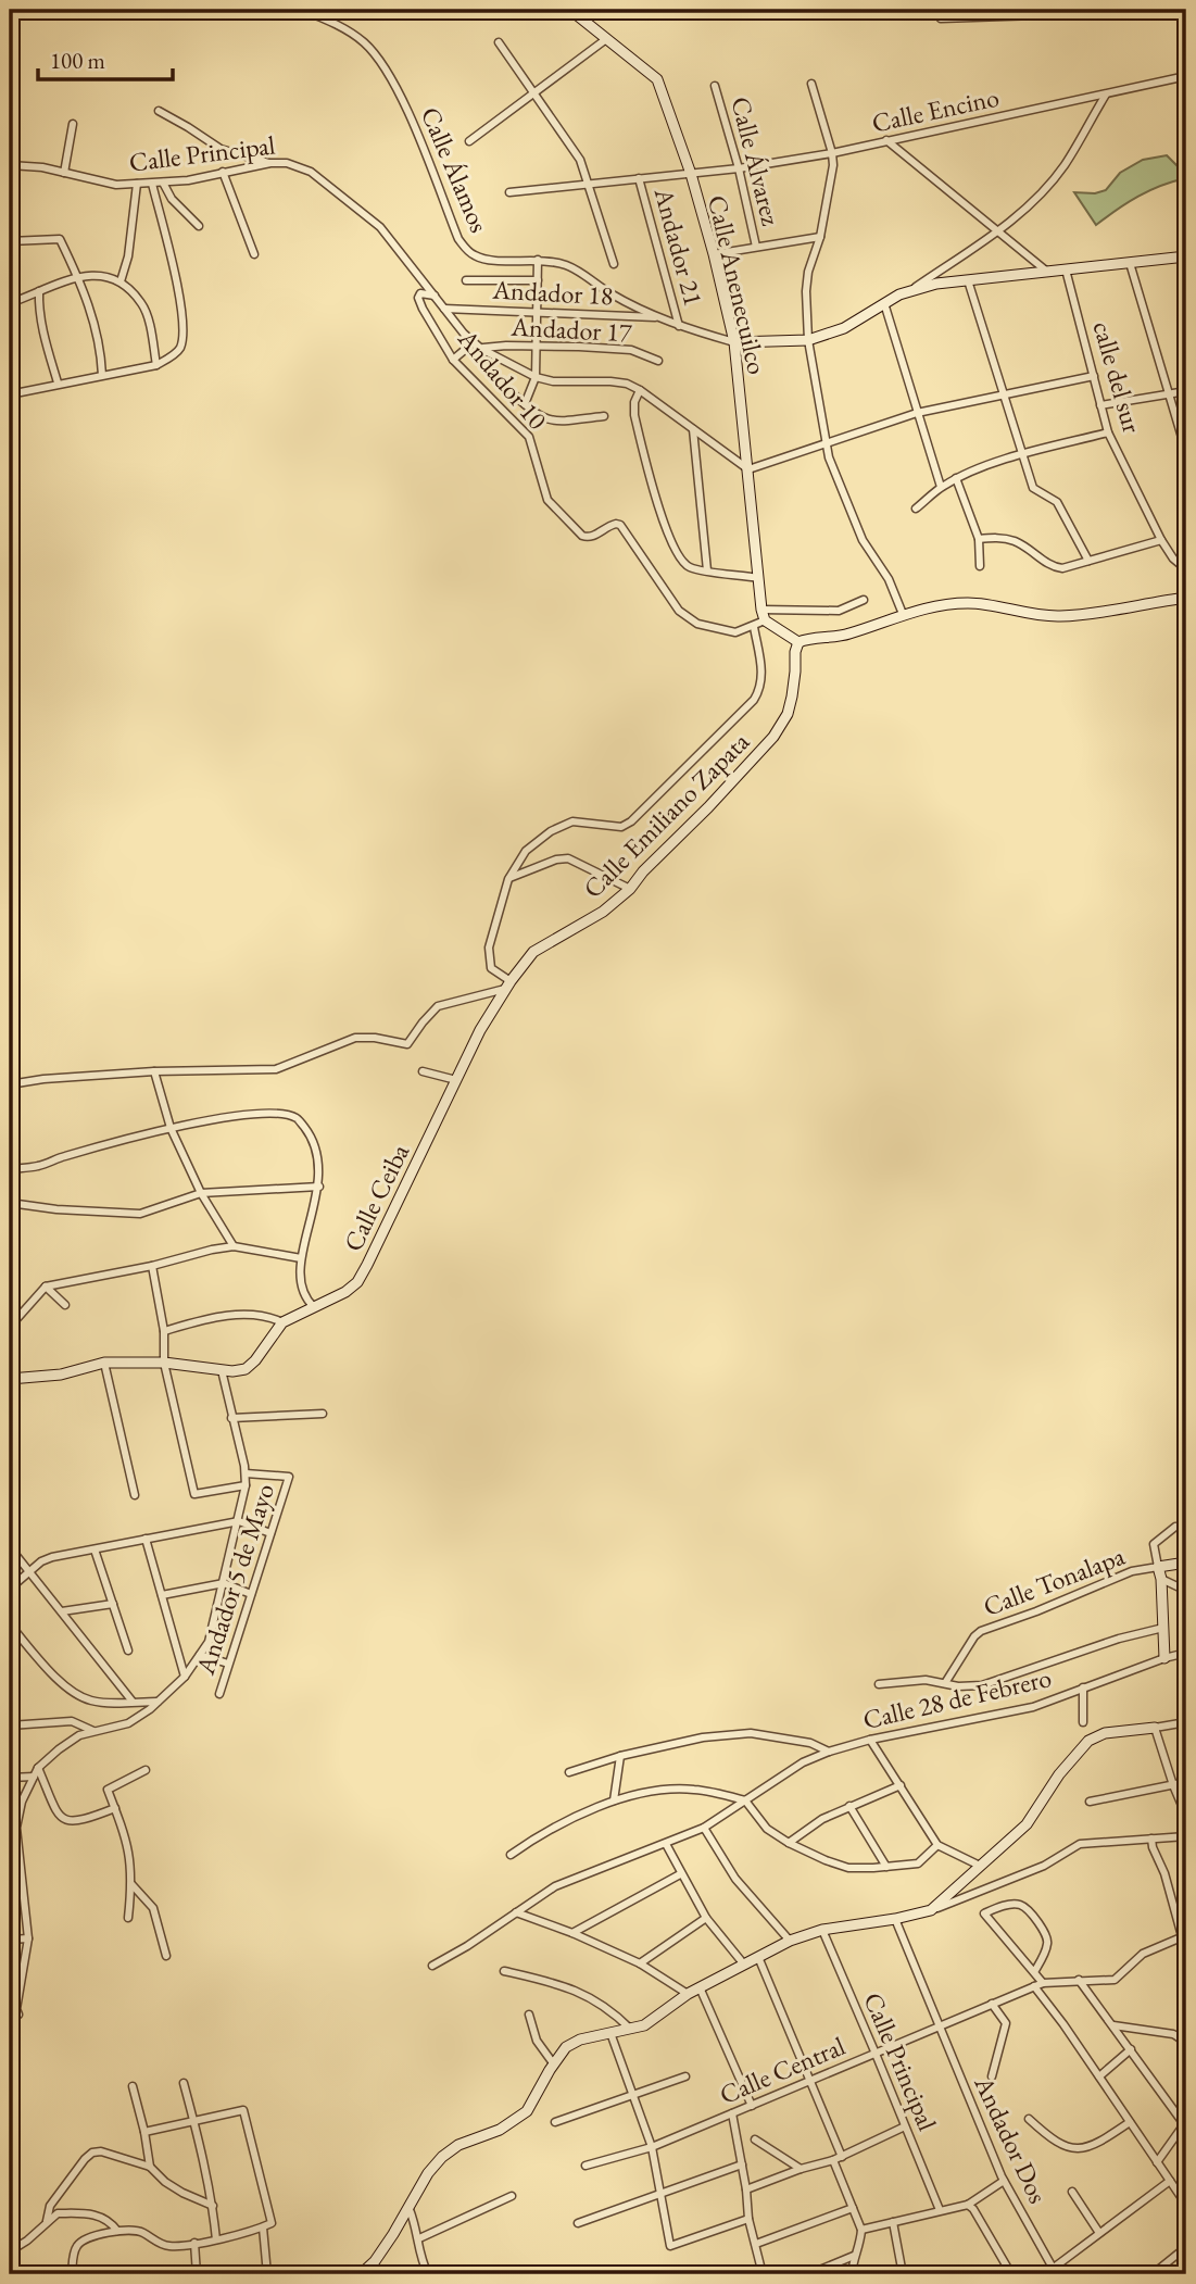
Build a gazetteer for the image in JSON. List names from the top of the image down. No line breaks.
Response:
{"streets":{"street":["Calle Encino","Calle Principal","Calle Álvarez","Calle Álamos","Andador 21","Calle Anenecuilco","Andador 18","Andador 17","calle del sur","Andador 10","Calle Emiliano Zapata","Calle Ceiba","Andador 5 de Mayo","Calle Tonalapa","Calle 28 de Febrero","Calle Central","Andador Dos"]},"crossings":[["Calle Encino","Calle Álvarez"],["Calle Encino","Andador 21"],["Calle Encino","Calle Anenecuilco"],["Calle Principal","Andador 18"],["Calle Principal","Andador 17"],["Calle Principal","Andador 10"],["Calle Principal","Calle Central"],["Calle Álamos","Andador 21"],["Calle Álamos","Calle Anenecuilco"],["Calle Álamos","Andador 18"],["Calle Emiliano Zapata","Calle Ceiba"],["Calle Central","Andador Dos"]],"scale_bar":"100 m"}
